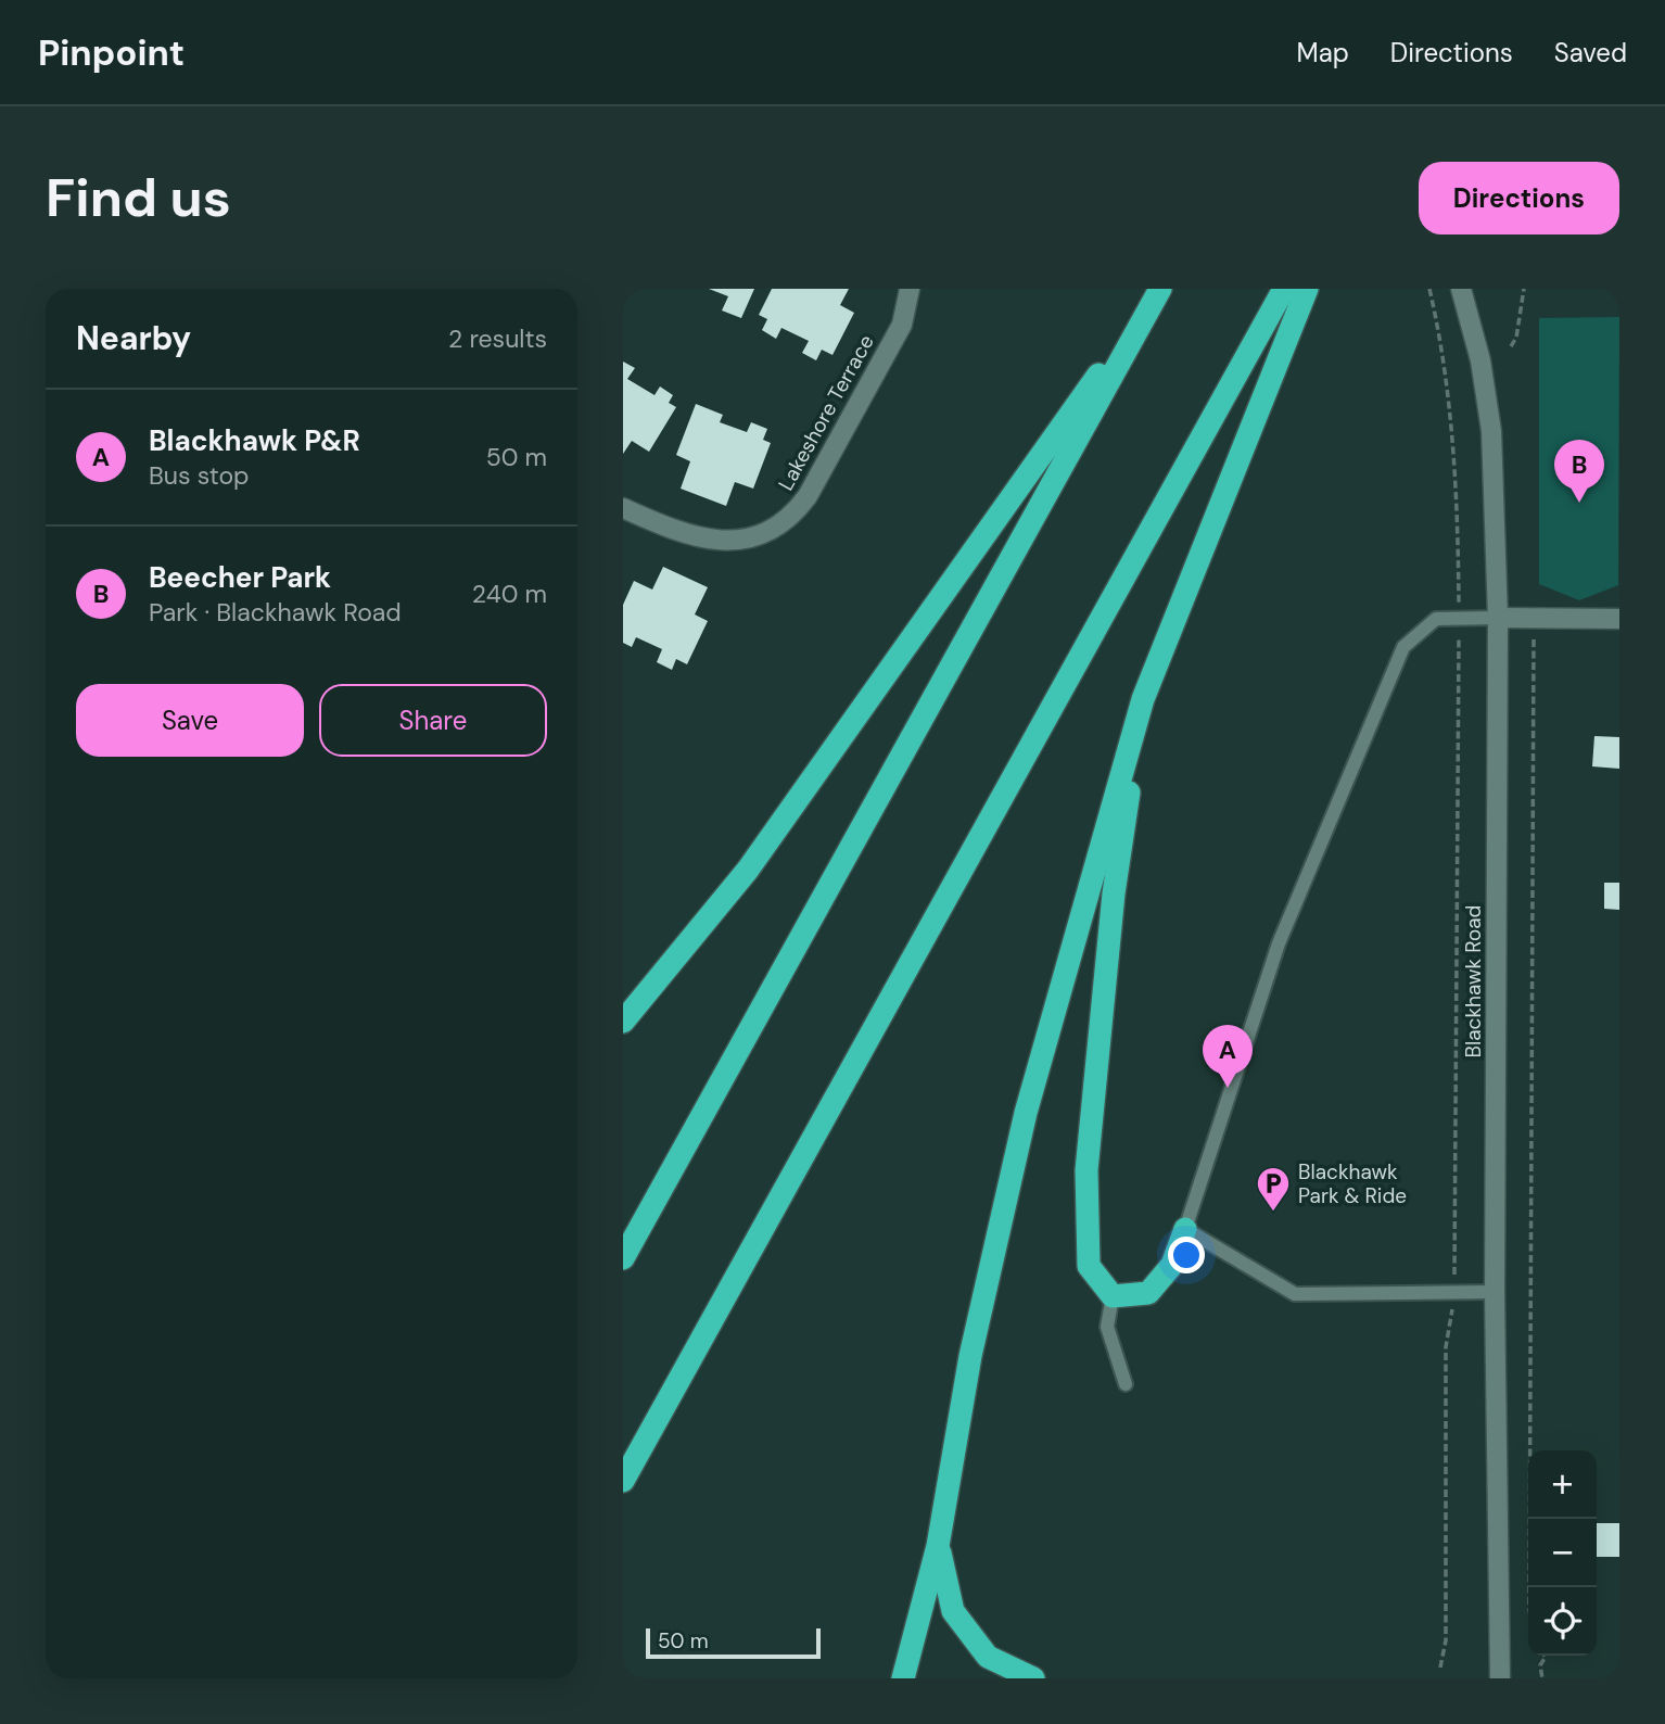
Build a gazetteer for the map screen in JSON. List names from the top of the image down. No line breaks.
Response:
{"streets":{"street":["Lakeshore Terrace","Blackhawk Road"]},"places":{"parking":["Blackhawk Park & Ride"]},"scale_bar":"50 m","page":{"header":"Pinpoint","nav":["Map","Directions","Saved"],"buttons":["Directions",["Save","Share"]],"title":"Find us","heading":["Nearby","2 results"],"list":[{"mark":"A","name":"Blackhawk P&R","note":"Bus stop","value":"50 m"},{"mark":"B","name":"Beecher Park","note":"Park · Blackhawk Road","value":"240 m"}],"pins":["B","A"],"map_buttons":["+","−"],"scale":"50 m"}}
